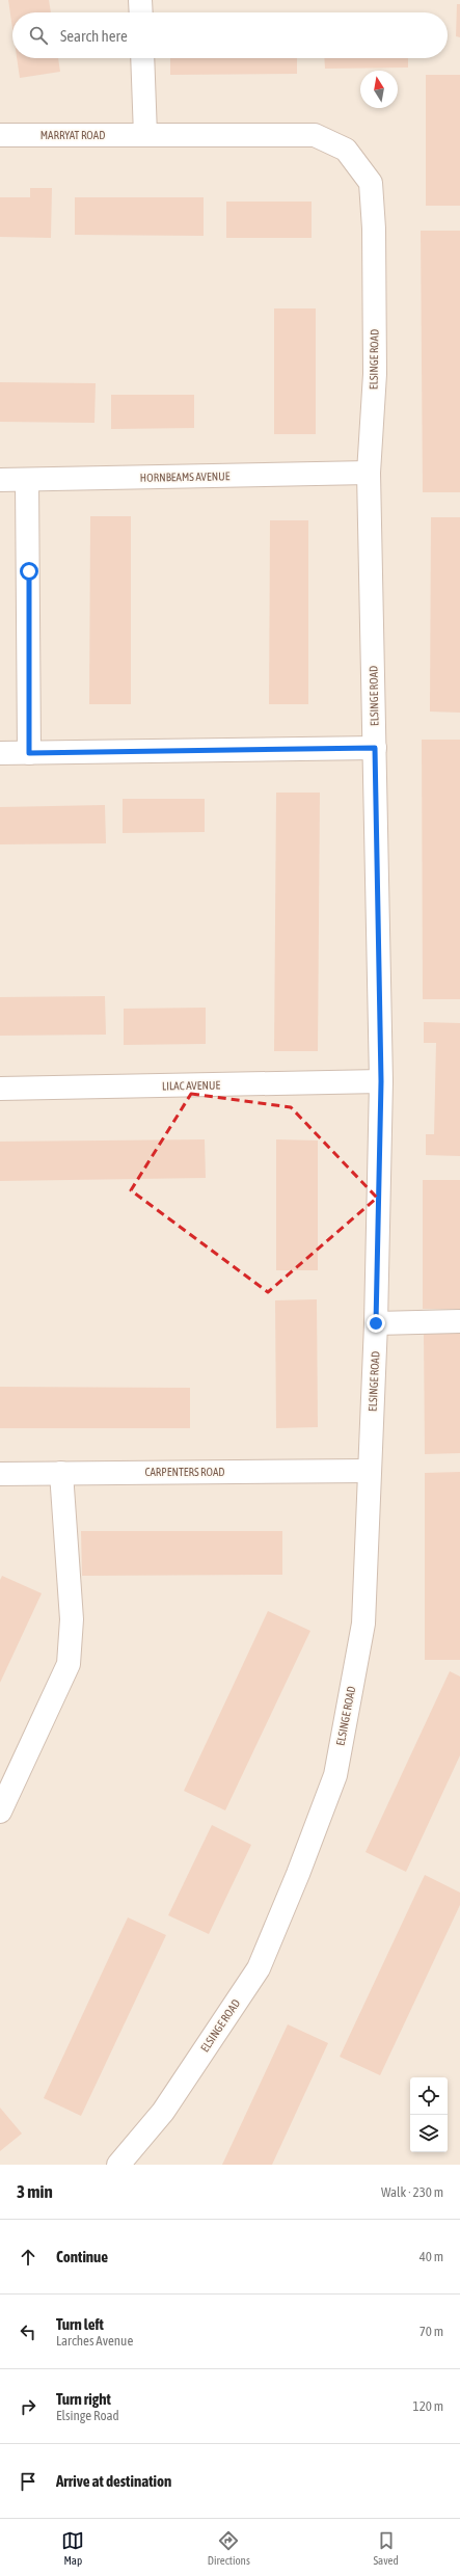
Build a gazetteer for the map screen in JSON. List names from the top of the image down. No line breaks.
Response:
{"streets":{"street":["MARRYAT ROAD","ELSINGE ROAD","HORNBEAMS AVENUE","LILAC AVENUE","CARPENTERS ROAD"]},"crossings":[["MARRYAT ROAD","ELSINGE ROAD"],["ELSINGE ROAD","HORNBEAMS AVENUE"],["ELSINGE ROAD","LILAC AVENUE"],["ELSINGE ROAD","CARPENTERS ROAD"]],"north":"top","page":{"search":"Search here","heading":["3 min","Walk · 230 m"],"list":[["Continue","40 m"],["Turn left","Larches Avenue","70 m"],["Turn right","Elsinge Road","120 m"],"Arrive at destination"],"nav":["Map","Directions","Saved"]}}
